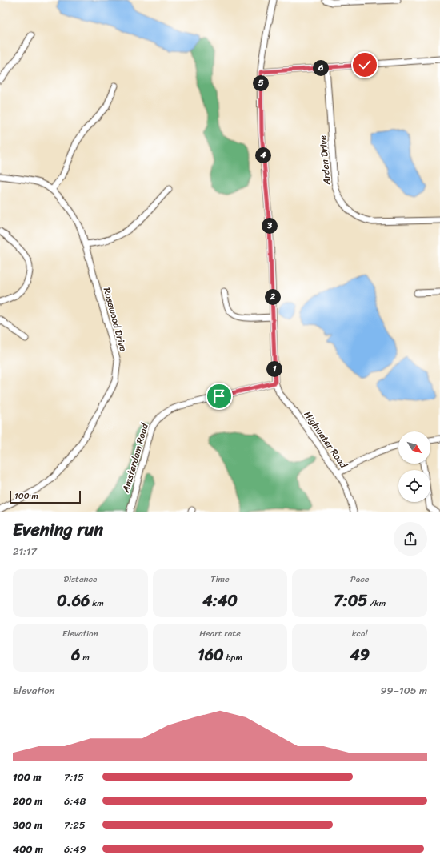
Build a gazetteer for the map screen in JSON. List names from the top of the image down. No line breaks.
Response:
{"streets":{"street":["Arden Drive","Rosewood Drive","Highwater Road","Amsterdam Road"]},"crossings":[["Highwater Road","Amsterdam Road"]],"scale_bar":"100 m","north":"bottom right","page":{"pins":["6","5","4","3","2","1"],"scale":"100 m","heading":["Evening run","21:17"],"stats":[["Distance","0.66 km"],["Time","4:40"],["Pace","7:05 /km"],["Elevation","6 m"],["Heart rate","160 bpm"],["kcal","49"]],"chart":["Elevation","99–105 m"],"list":[{"name":"100 m","note":"7:15"},{"name":"200 m","note":"6:48"},{"name":"300 m","note":"7:25"},{"name":"400 m","note":"6:49"}]}}
